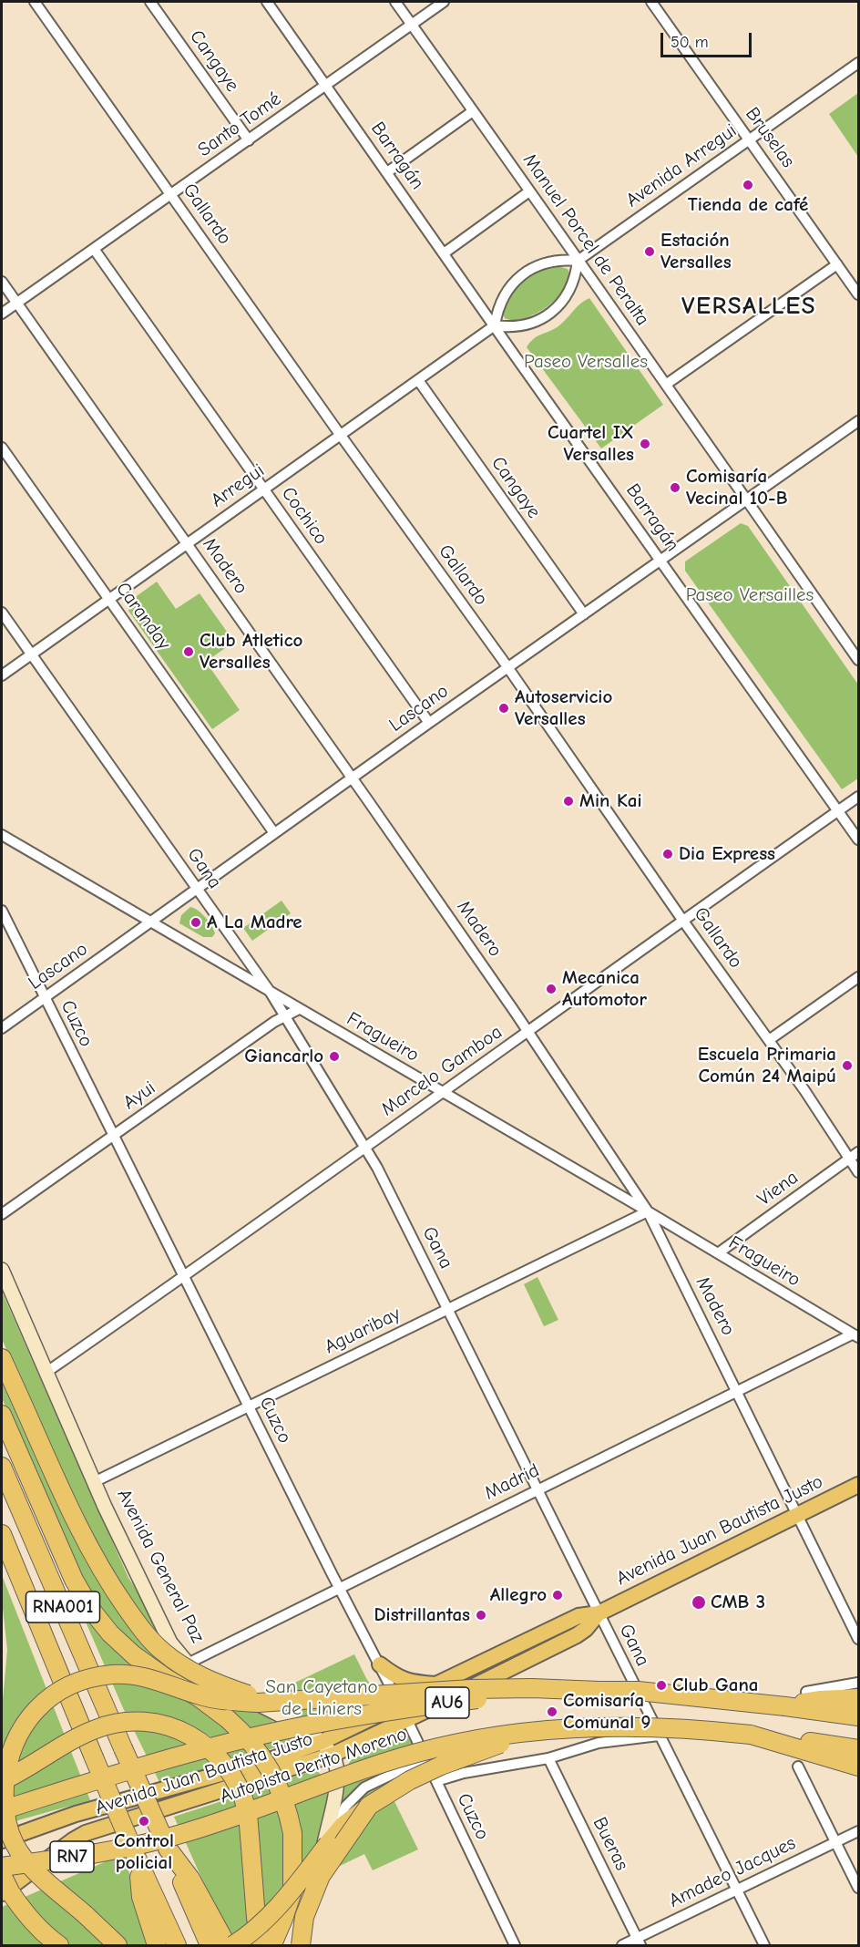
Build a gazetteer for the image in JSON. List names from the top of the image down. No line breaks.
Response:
{"streets":{"highway":["RNA001","AU6","Autopista Perito Moreno","RN7"],"main road":["Avenida Juan Bautista Justo"],"street":["Cangaye","Santo Tomé","Bruselas","Barragán","Avenida Arregui","Gallardo","Manuel Porcel de Peralta","Arregui","Cochico","Madero","Caranday","Lascano","Gana","Cuzco","Fragueiro","Marcelo Gamboa","Ayui","Viena","Aguaribay","Madrid","Avenida General Paz","Bueras","Amadeo Jacques"]},"crossings":[["Cangaye","Santo Tomé"],["Cangaye","Arregui"],["Cangaye","Lascano"],["Santo Tomé","Barragán"],["Santo Tomé","Gallardo"],["Santo Tomé","Manuel Porcel de Peralta"],["Santo Tomé","Cochico"],["Santo Tomé","Madero"],["Bruselas","Avenida Arregui"],["Barragán","Arregui"],["Barragán","Lascano"],["Barragán","Marcelo Gamboa"],["Avenida Arregui","Manuel Porcel de Peralta"],["Gallardo","Arregui"],["Gallardo","Lascano"],["Gallardo","Marcelo Gamboa"],["Gallardo","Viena"],["Manuel Porcel de Peralta","Lascano"],["Arregui","Cochico"],["Arregui","Madero"],["Arregui","Caranday"],["Arregui","Gana"],["Cochico","Lascano"],["Madero","Lascano"],["Madero","Fragueiro"],["Madero","Marcelo Gamboa"],["Madero","Aguaribay"],["Madero","Madrid"],["Madero","Avenida Juan Bautista Justo"],["Caranday","Lascano"],["Lascano","Gana"],["Lascano","Cuzco"],["Lascano","Fragueiro"],["Gana","Fragueiro"],["Gana","Marcelo Gamboa"],["Gana","Ayui"],["Gana","Aguaribay"],["Gana","Madrid"],["Gana","Avenida Juan Bautista Justo"],["Gana","Amadeo Jacques"],["Cuzco","Marcelo Gamboa"],["Cuzco","Ayui"],["Cuzco","Aguaribay"],["Cuzco","Madrid"],["Cuzco","Avenida Juan Bautista Justo"],["Fragueiro","Marcelo Gamboa"],["Fragueiro","Ayui"],["Fragueiro","Viena"],["Fragueiro","Aguaribay"],["Fragueiro","Madrid"],["Marcelo Gamboa","Avenida General Paz"],["Aguaribay","Avenida General Paz"],["Madrid","Avenida General Paz"],["Avenida Juan Bautista Justo","Avenida General Paz"],["RNA001","Autopista Perito Moreno"],["RNA001","RN7"],["Autopista Perito Moreno","RN7"],["Bueras","Amadeo Jacques"]],"districts":["VERSALLES"],"parks":["Paseo Versalles","Paseo Versailles","San Cayetano de Liniers"],"places":["Tienda de café","Estación Versalles","Cuartel IX Versalles","Comisaría Vecinal 10-B","Club Atletico Versalles","Autoservicio Versalles","Min Kai","Dia Express","A La Madre","Mecanica Automotor","Giancarlo","Escuela Primaria Común 24 Maipú","Allegro","CMB 3","Distrillantas","Club Gana","Comisaría Comunal 9","Control policial"],"scale_bar":"50 m"}
